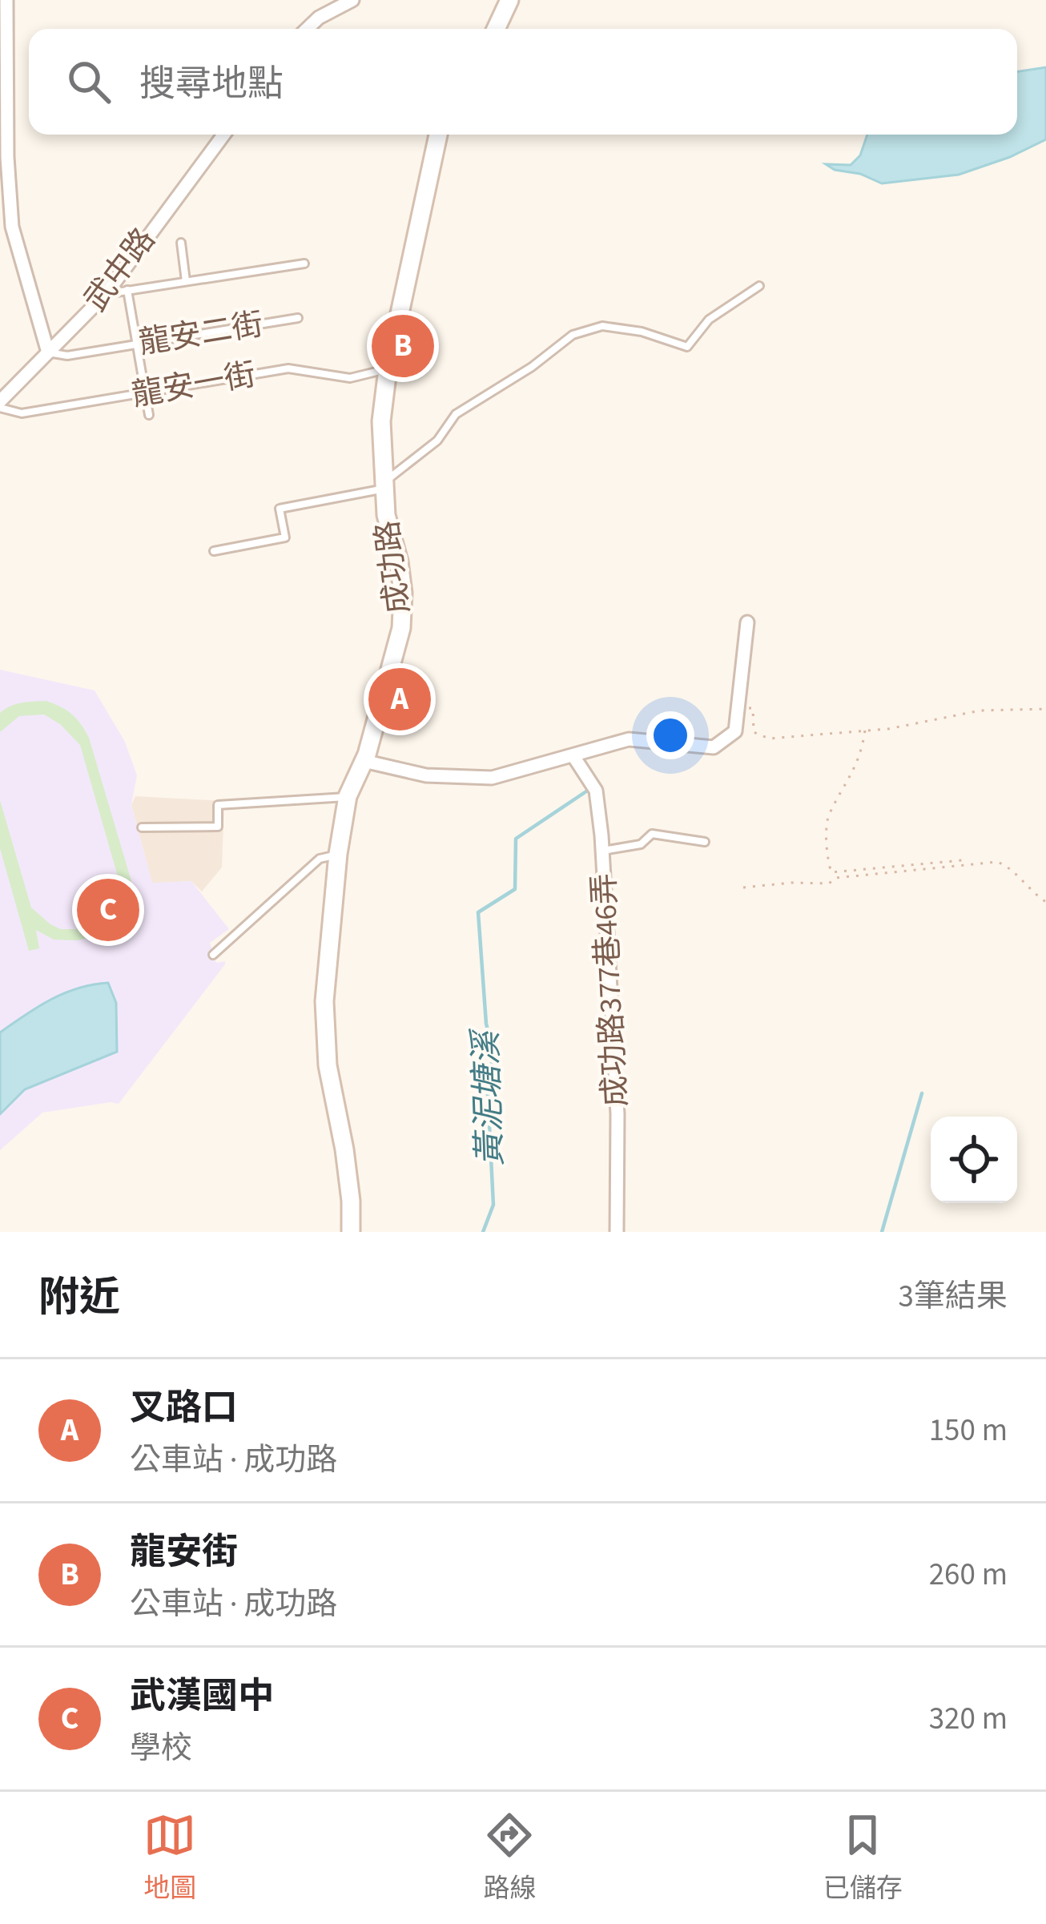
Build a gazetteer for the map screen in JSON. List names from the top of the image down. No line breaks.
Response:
{"streets":{"street":["武中路","成功路","成功路377巷46弄"],"lane":["龍安二街","龍安一街"]},"crossings":[["武中路","龍安二街"],["武中路","龍安一街"],["龍安一街","成功路"]],"water":["黃泥塘溪"],"page":{"search":"搜尋地點","pins":["B","A","C"],"heading":["附近","3筆結果"],"list":[{"mark":"A","name":"叉路口","note":"公車站 · 成功路","value":"150 m"},{"mark":"B","name":"龍安街","note":"公車站 · 成功路","value":"260 m"},{"mark":"C","name":"武漢國中","note":"學校","value":"320 m"}],"nav":["地圖","路線","已儲存"]}}
